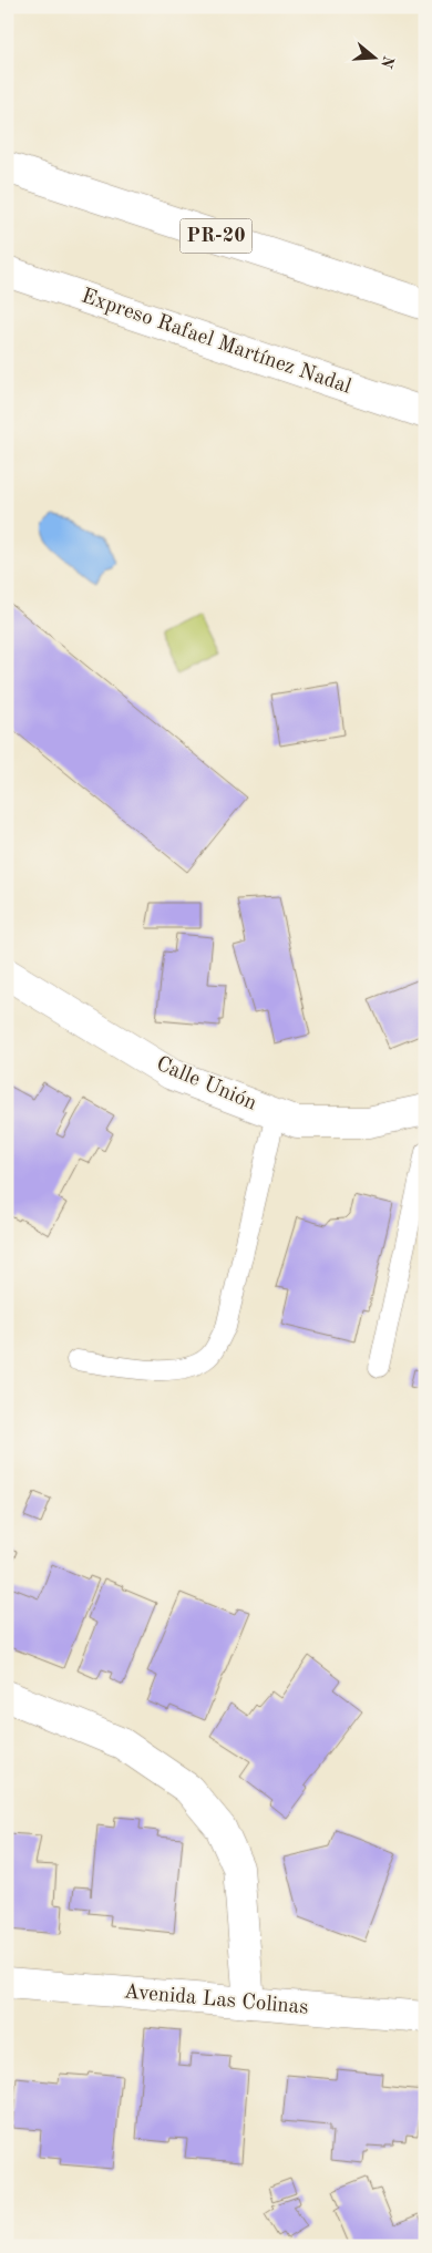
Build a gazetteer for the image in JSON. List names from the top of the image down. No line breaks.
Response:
{"streets":{"main road":["PR-20","Expreso Rafael Martínez Nadal","Calle Unión","Avenida Las Colinas"]},"north":"right"}
